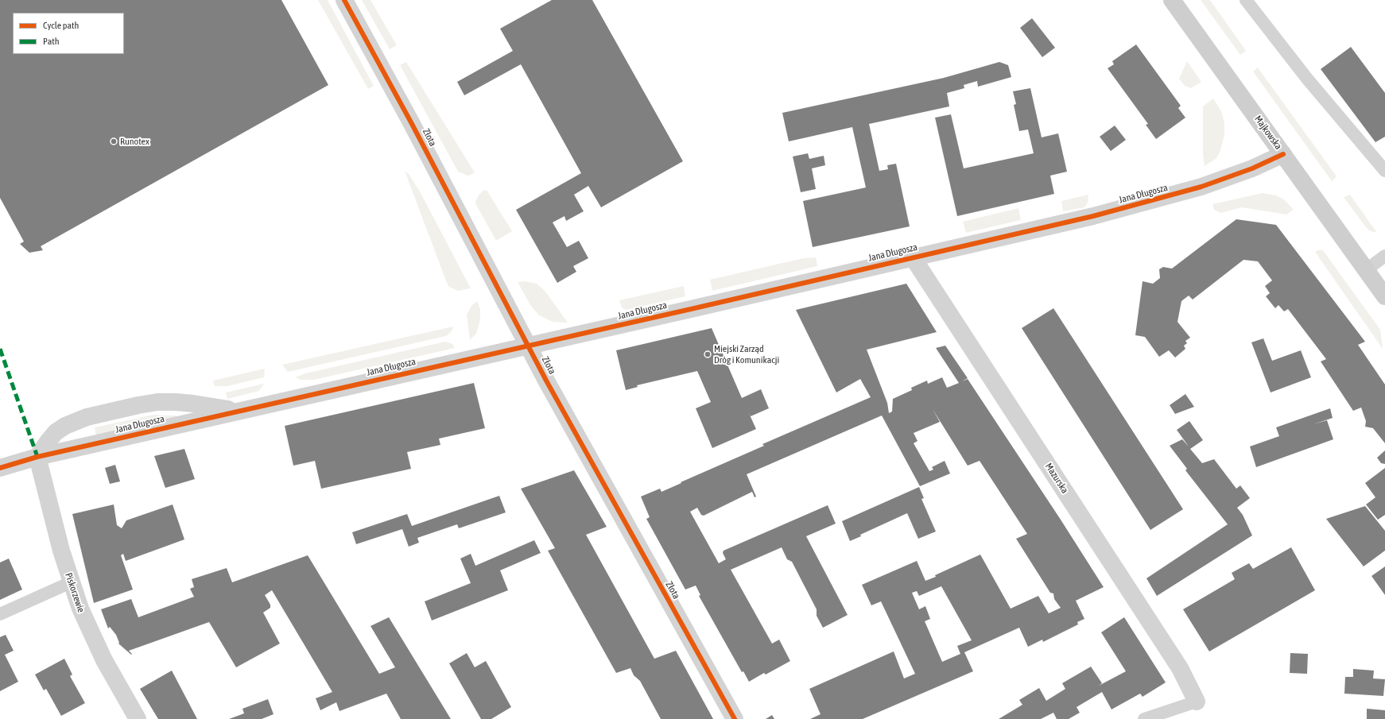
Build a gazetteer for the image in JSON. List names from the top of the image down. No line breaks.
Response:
{"streets":{"main road":["Majkowska"],"street":["Złota","Jana Długosza","Mazurska","Piskorzewie"]},"crossings":[["Majkowska","Jana Długosza"],["Złota","Jana Długosza"],["Jana Długosza","Mazurska"],["Jana Długosza","Piskorzewie"]],"places":["Runotex","Miejski Zarząd Dróg i Komunikacji"],"legend":["Cycle path","Path"]}
